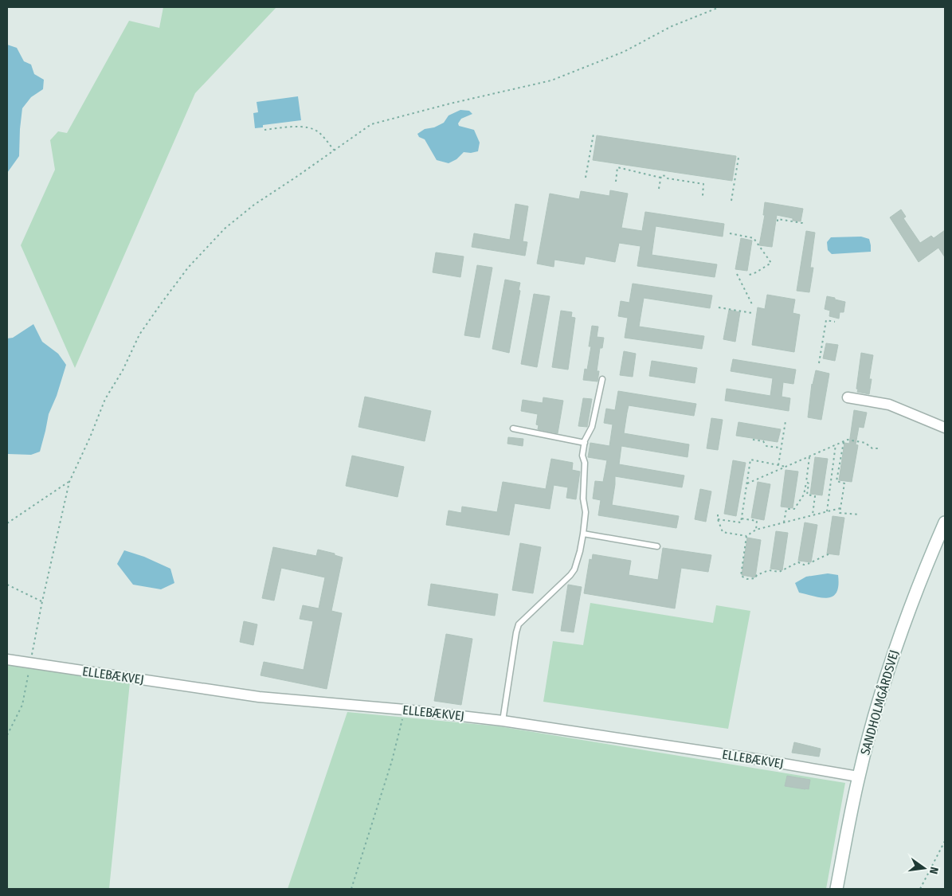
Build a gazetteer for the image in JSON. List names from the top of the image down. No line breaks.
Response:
{"streets":{"street":["ELLEBÆKVEJ","SANDHOLMGÅRDSVEJ"]},"crossings":[["ELLEBÆKVEJ","SANDHOLMGÅRDSVEJ"]],"north":"right"}
